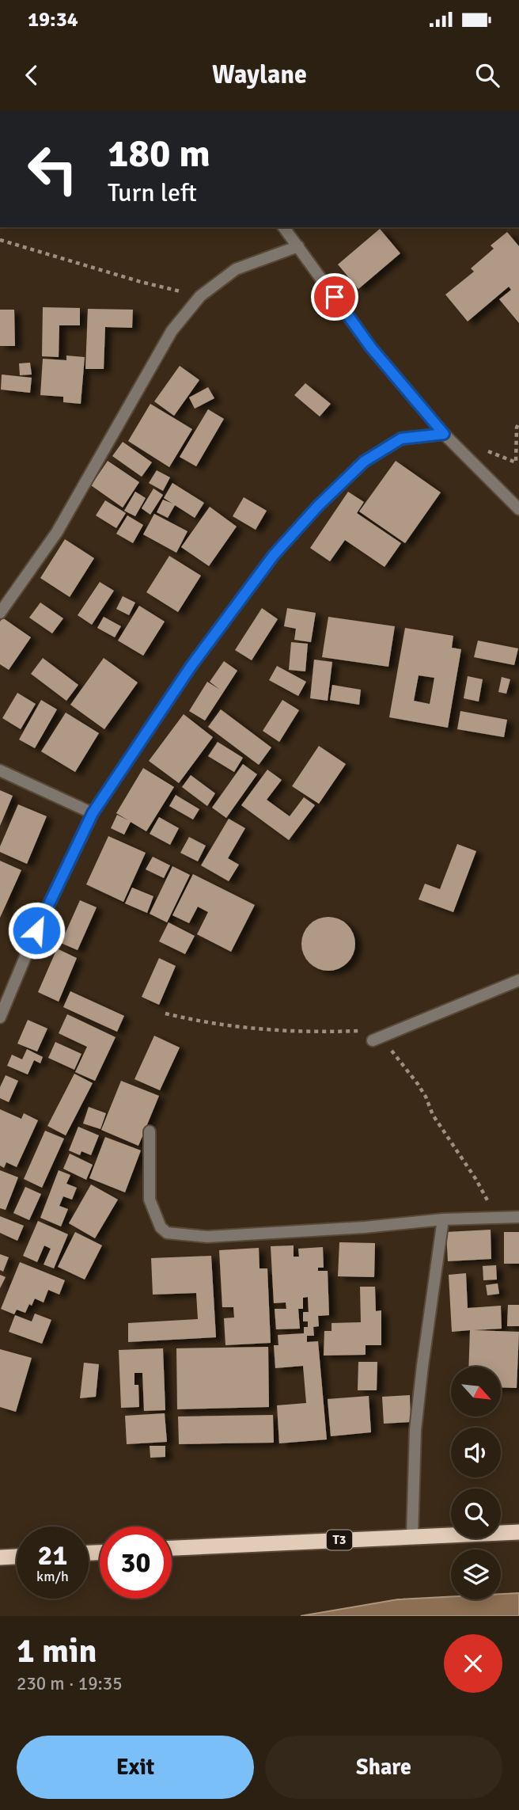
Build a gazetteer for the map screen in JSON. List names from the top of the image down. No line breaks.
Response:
{"streets":{"highway":["T3"]},"north":"bottom right","page":{"status":"19:34","header":"Waylane","turn":["180 m","Turn left"],"speed":"21 km/h","limit":"30","heading":["1 min","230 m · 19:35"],"buttons":["Exit","Share"]}}
